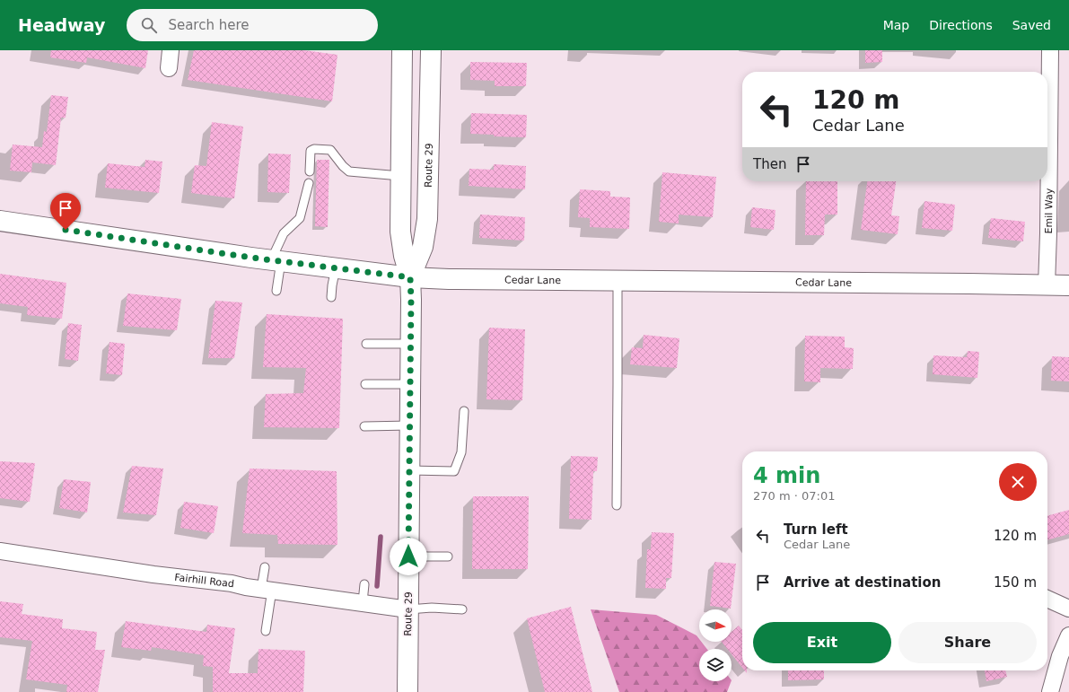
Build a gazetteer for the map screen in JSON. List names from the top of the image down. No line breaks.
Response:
{"streets":{"main road":["Route 29","Cedar Lane"],"street":["Emil Way","Fairhill Road"]},"crossings":[["Route 29","Cedar Lane"],["Route 29","Fairhill Road"],["Emil Way","Cedar Lane"]],"north":"right","page":{"header":"Headway","search":"Search here","nav":["Map","Directions","Saved"],"turn":["120 m","Cedar Lane"],"then":"Then","heading":["4 min","270 m · 07:01"],"list":[{"name":"Turn left","note":"Cedar Lane","value":"120 m"},{"name":"Arrive at destination","value":"150 m"}],"buttons":["Exit","Share"]}}
